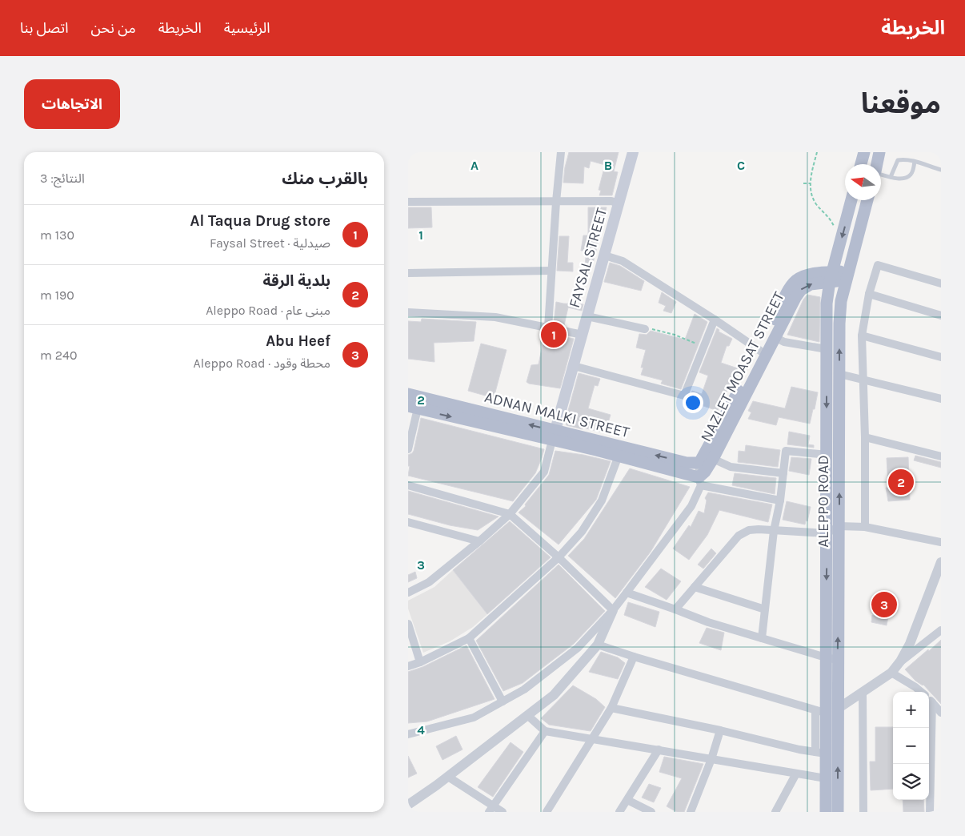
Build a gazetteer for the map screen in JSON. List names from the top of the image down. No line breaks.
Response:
{"streets":{"main road":["FAYSAL STREET","NAZLET MOASAT STREET","ADNAN MALKI STREET","ALEPPO ROAD"]},"crossings":[["FAYSAL STREET","ADNAN MALKI STREET"],["NAZLET MOASAT STREET","ADNAN MALKI STREET"],["NAZLET MOASAT STREET","ALEPPO ROAD"]],"north":"left","page":{"header":"الخريطة","nav":["الرئيسية","الخريطة","من نحن","اتصل بنا"],"title":"موقعنا","buttons":"الاتجاهات","heading":["بالقرب منك","النتائج: 3"],"list":[{"mark":"1","name":"Al Taqua Drug store","note":"صيدلية · Faysal Street","value":"130 m"},{"mark":"2","name":"بلدية الرقة","note":"مبنى عام · Aleppo Road","value":"190 m"},{"mark":"3","name":"Abu Heef","note":"محطة وقود · Aleppo Road","value":"240 m"}],"pins":["1","2","3"],"map_buttons":["+","−"]},"grid":{"columns":["A","B","C"],"rows":["1","2","3","4"]}}
